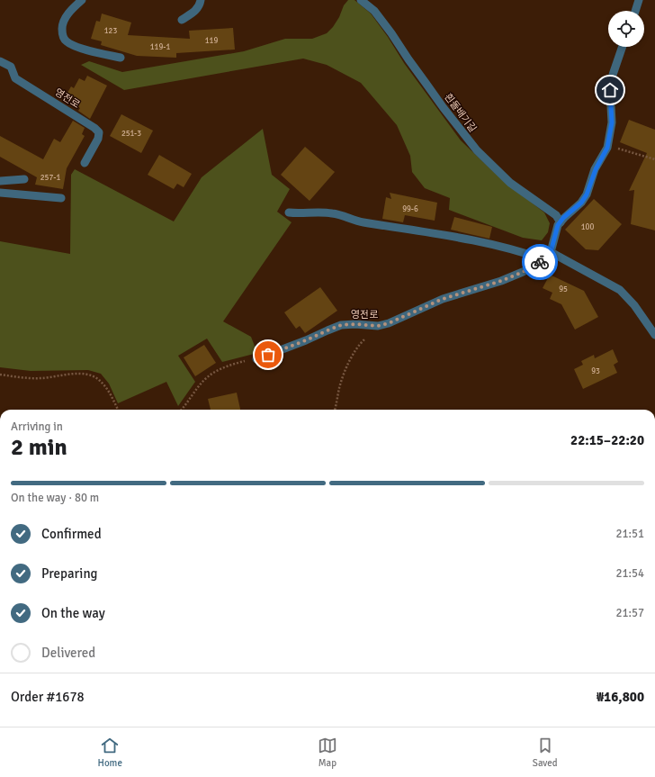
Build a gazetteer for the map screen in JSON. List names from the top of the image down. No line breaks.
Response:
{"streets":{"lane":["영전로","흰돌배기길"]},"house_numbers":["123","119","119-1","251-3","257-1","99-6","100","95","93"],"page":{"heading":["2 min","Arriving in","22:15–22:20"],"panel":["Order #1678","₩16,800"],"bar":"On the way · 80 m","list":[["Confirmed","21:51"],["Preparing","21:54"],["On the way","21:57"],"Delivered"],"tabs":["Home","Map","Saved"]}}
